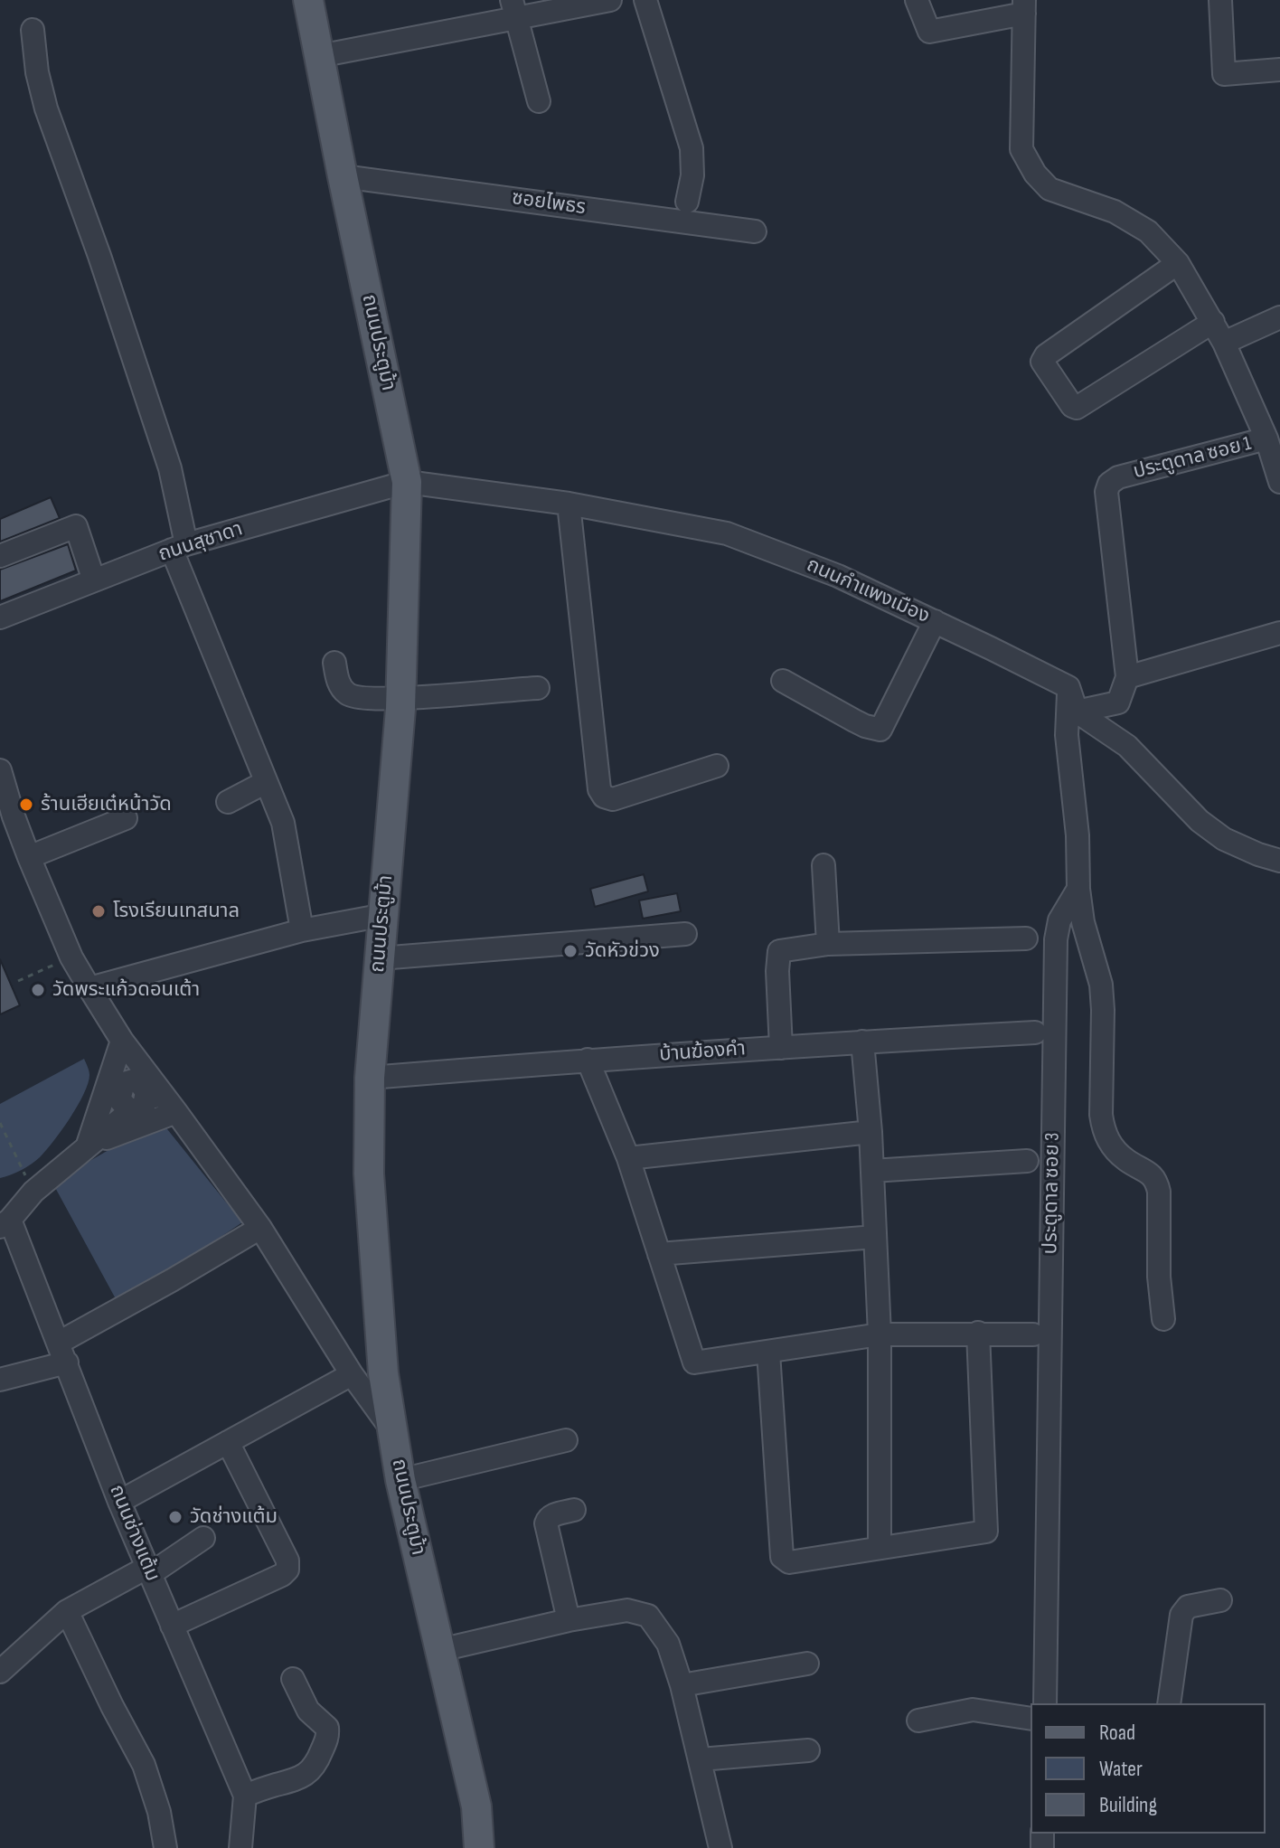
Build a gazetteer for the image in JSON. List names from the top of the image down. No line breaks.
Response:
{"streets":{"main road":["ถนนประตูม้า"],"street":["ซอยไพธร","ประตูดาล ซอย 1","ถนนสุชาดา","ถนนกำแพงเมือง","บ้านฆ้องคำ","ประตูดาล ซอย 3","ถนนช่างแต้ม"]},"crossings":[["ซอยไพธร","ถนนประตูม้า"],["ถนนประตูม้า","ถนนสุชาดา"],["ถนนประตูม้า","ถนนกำแพงเมือง"],["ถนนประตูม้า","บ้านฆ้องคำ"],["ถนนสุชาดา","ถนนกำแพงเมือง"]],"places":["ร้านเฮียเต๋หน้าวัด","โรงเรียนเทสนาล","วัดหัวข่วง","วัดพระแก้วดอนเต้า","วัดช่างแต้ม"],"legend":["Road","Water","Building"]}
